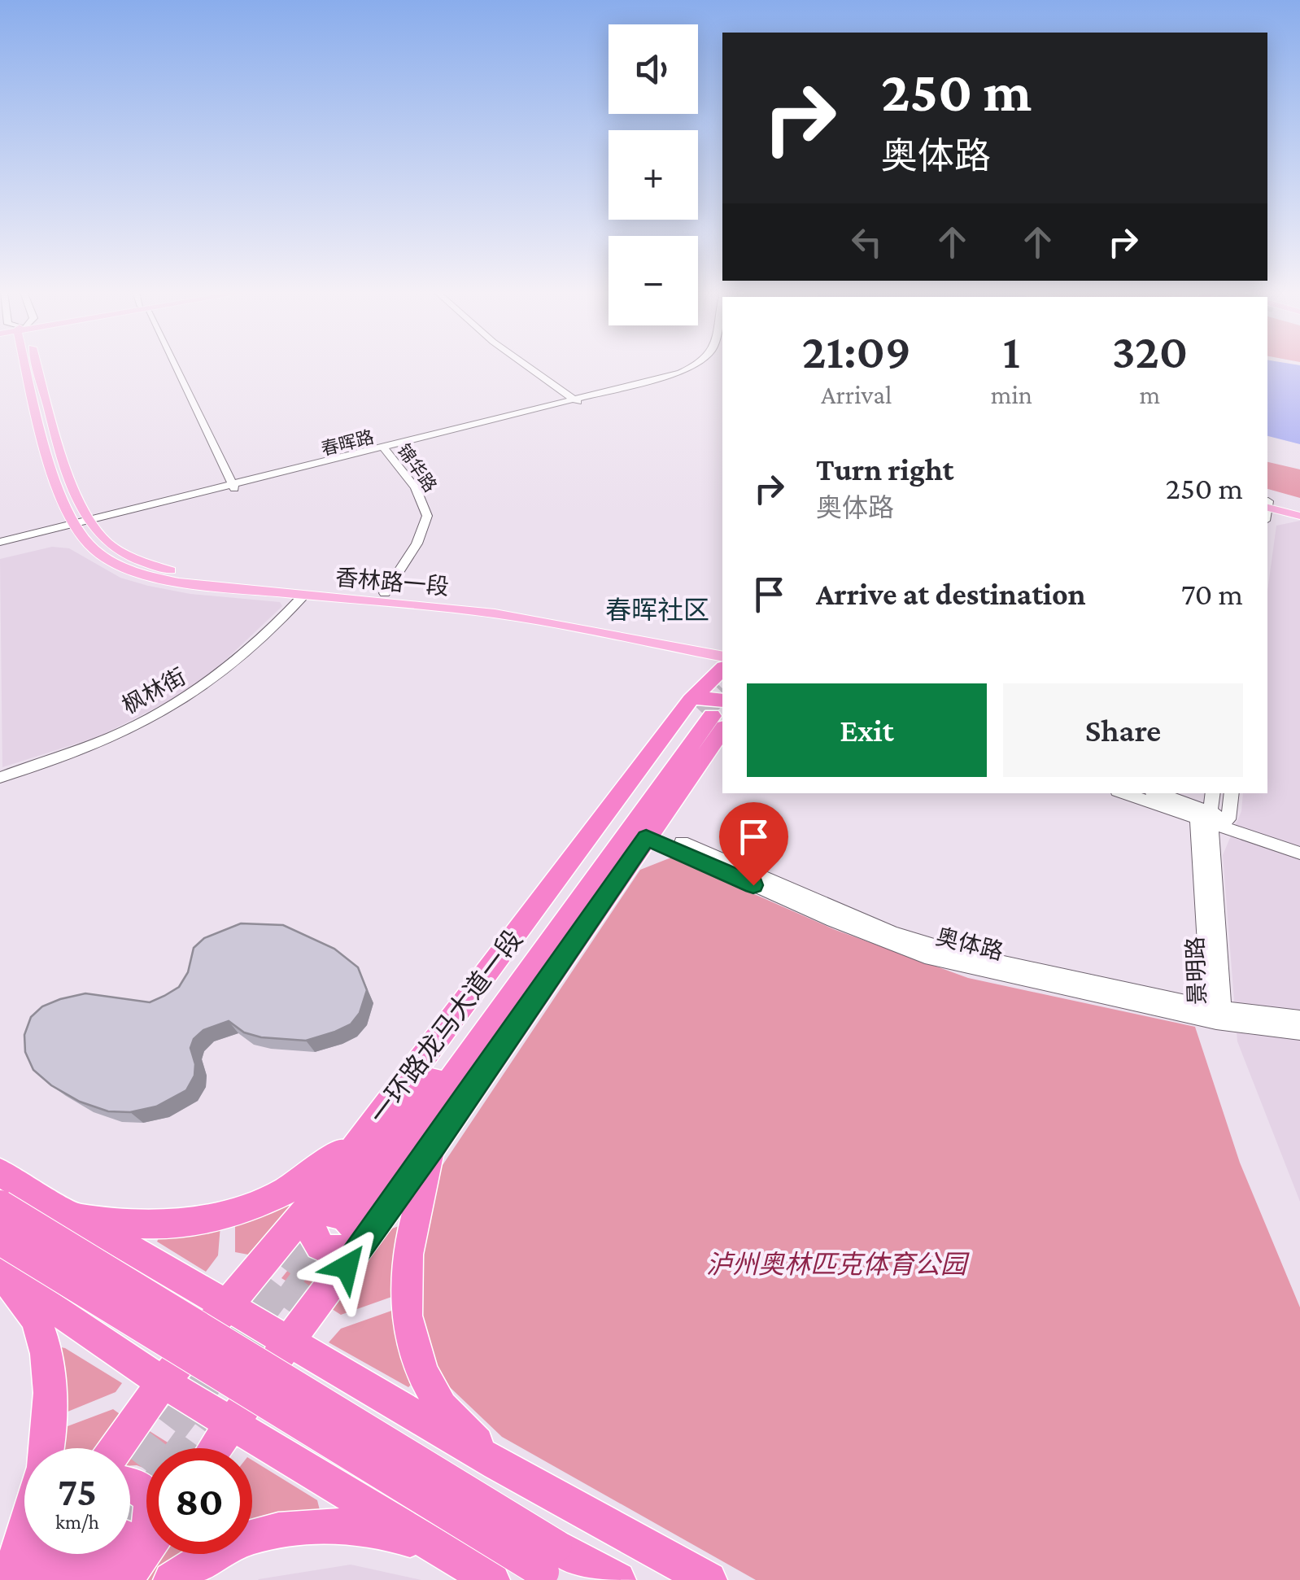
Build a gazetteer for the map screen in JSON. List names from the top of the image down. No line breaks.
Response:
{"streets":{"highway":["一环路龙马大道一段"],"main road":["香林路一段"],"street":["春晖路","锦华路","枫林街","奥体路","景明路"]},"crossings":[["春晖路","锦华路"],["春晖路","香林路一段"],["锦华路","香林路一段"],["香林路一段","枫林街"],["奥体路","景明路"],["奥体路","一环路龙马大道一段"]],"districts":["春晖社区"],"parks":["泸州奥林匹克体育公园"],"page":{"map_buttons":["+","−"],"turn":["250 m","奥体路"],"eta":["21:09","Arrival","1","min","320","m"],"list":[{"name":"Turn right","note":"奥体路","value":"250 m"},{"name":"Arrive at destination","value":"70 m"}],"buttons":["Exit","Share"],"speed":"75 km/h","limit":"80"}}
